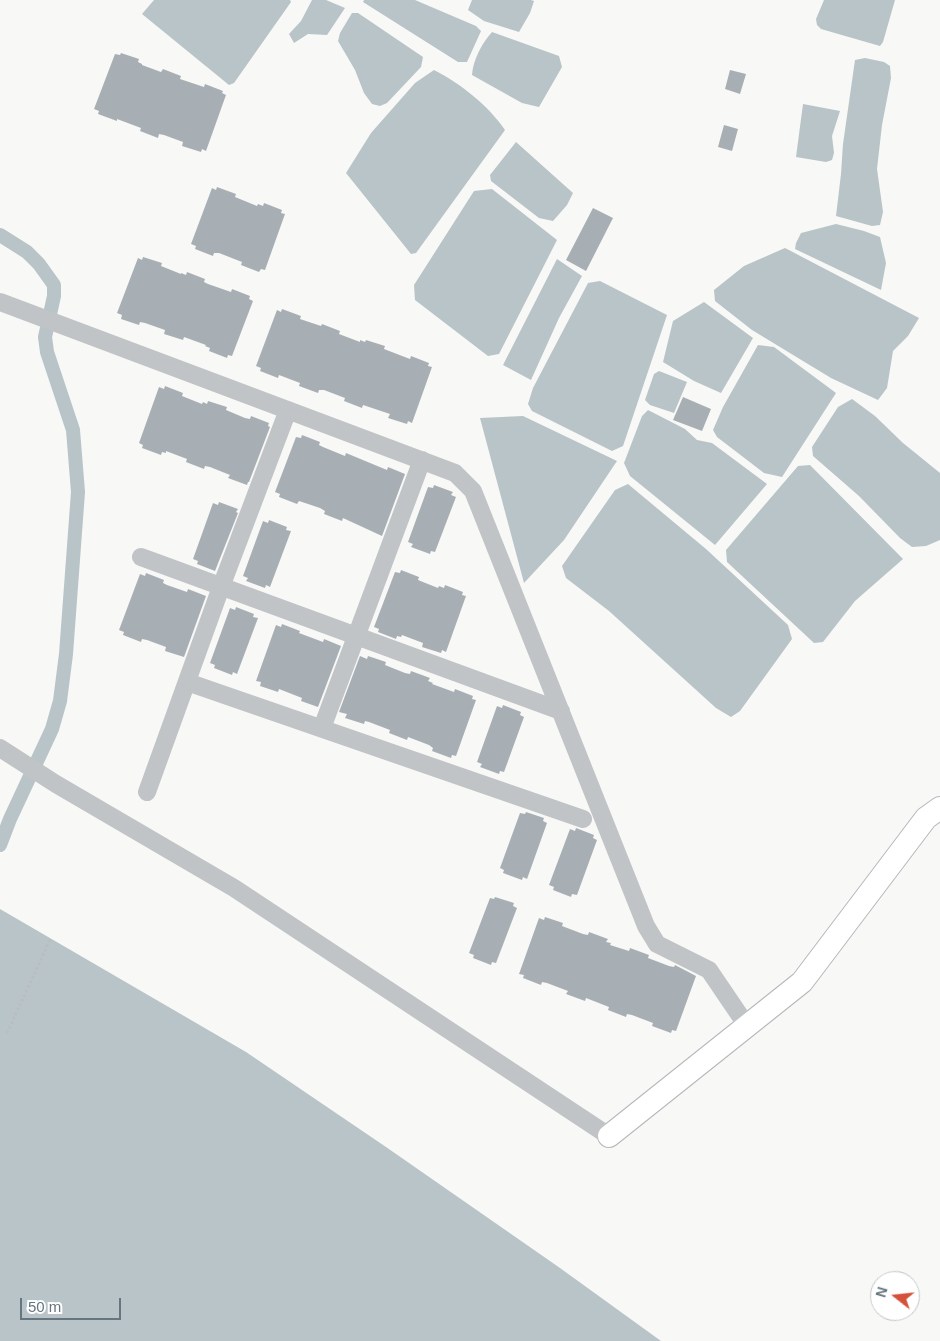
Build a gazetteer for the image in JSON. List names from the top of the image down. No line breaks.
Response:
{"scale_bar":"50 m","north":"left"}
